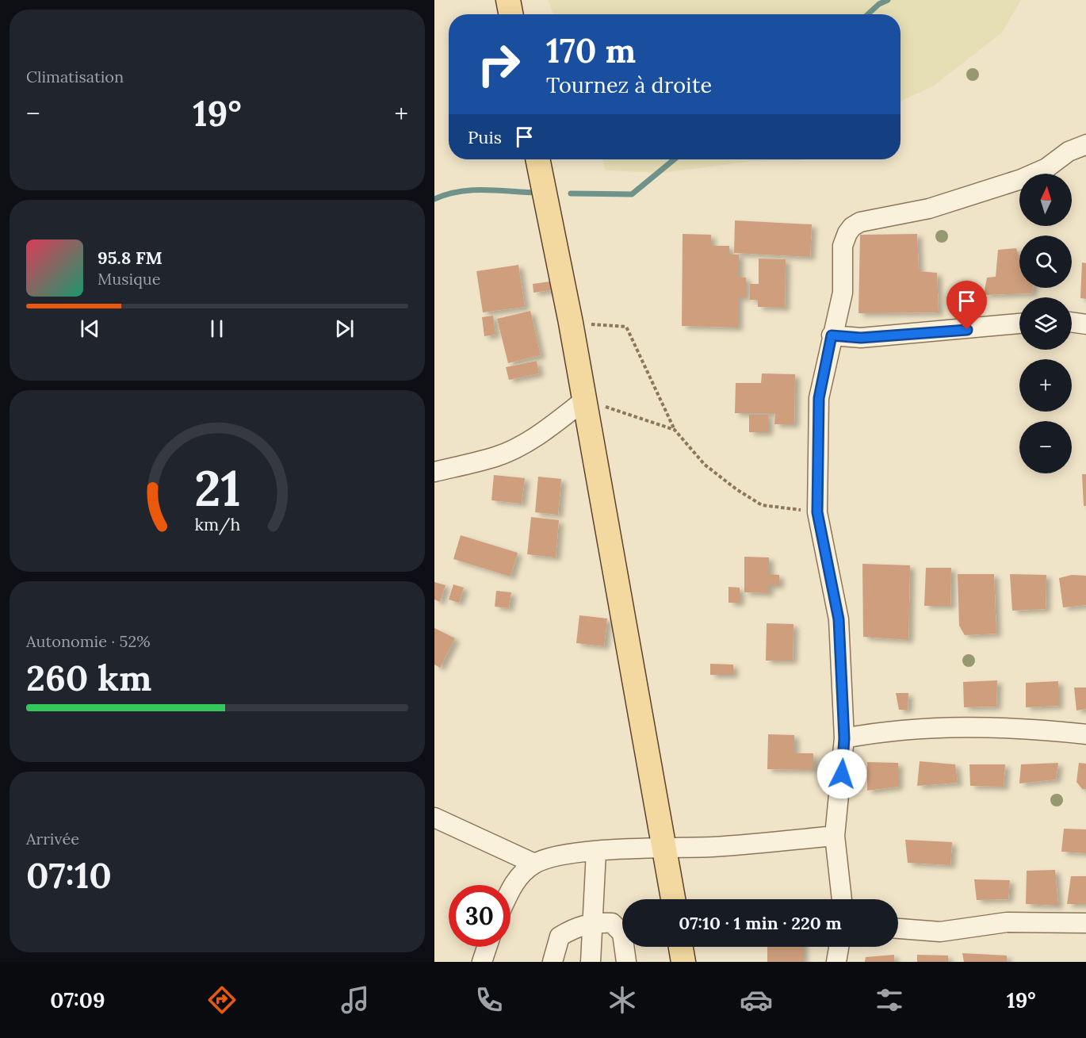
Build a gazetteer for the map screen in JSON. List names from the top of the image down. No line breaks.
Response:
{"north":"top","page":{"tile":["Climatisation",["Autonomie · 52%","260 km"],["Arrivée","07:10"]],"turn":["170 m","Tournez à droite"],"heat":["−","19°","+"],"then":"Puis","map_buttons":["+","−"],"song":["95.8 FM","Musique"],"limit":"30","trip":"07:10 · 1 min · 220 m","tabs":["07:09","19°"],"gauge":["21","km/h"]}}
